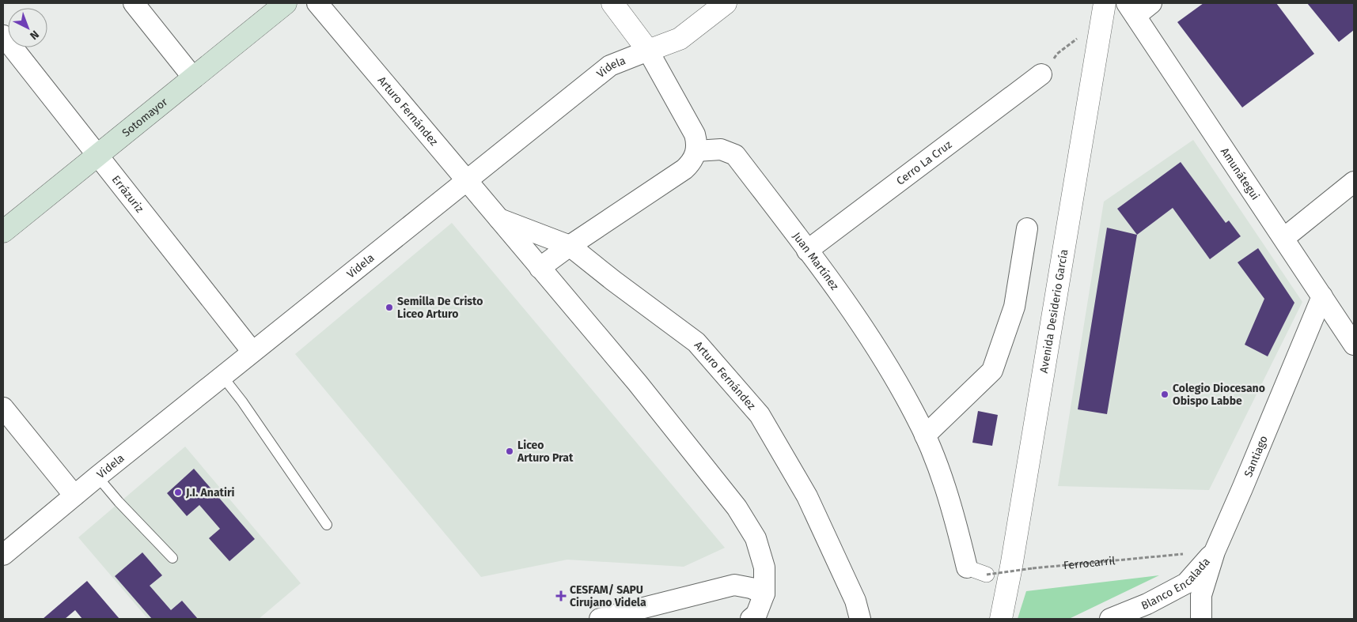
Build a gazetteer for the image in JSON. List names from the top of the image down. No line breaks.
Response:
{"streets":{"main road":["Sotomayor"],"street":["Videla","Arturo Fernández","Cerro La Cruz","Amunátegui","Errázuriz","Juan Martínez","Avenida Desiderio García","Santiago","Blanco Encalada"],"path":["Ferrocarril"]},"crossings":[["Videla","Arturo Fernández"],["Videla","Errázuriz"],["Sotomayor","Errázuriz"],["Cerro La Cruz","Juan Martínez"],["Amunátegui","Santiago"],["Santiago","Ferrocarril"],["Santiago","Blanco Encalada"],["Ferrocarril","Blanco Encalada"]],"places":{"other":["Semilla De Cristo Liceo Arturo","Colegio Diocesano Obispo Labbe","Liceo Arturo Prat","J.I. Anatiri"],"health":["CESFAM/ SAPU Cirujano Videla"]},"north":"bottom right"}
